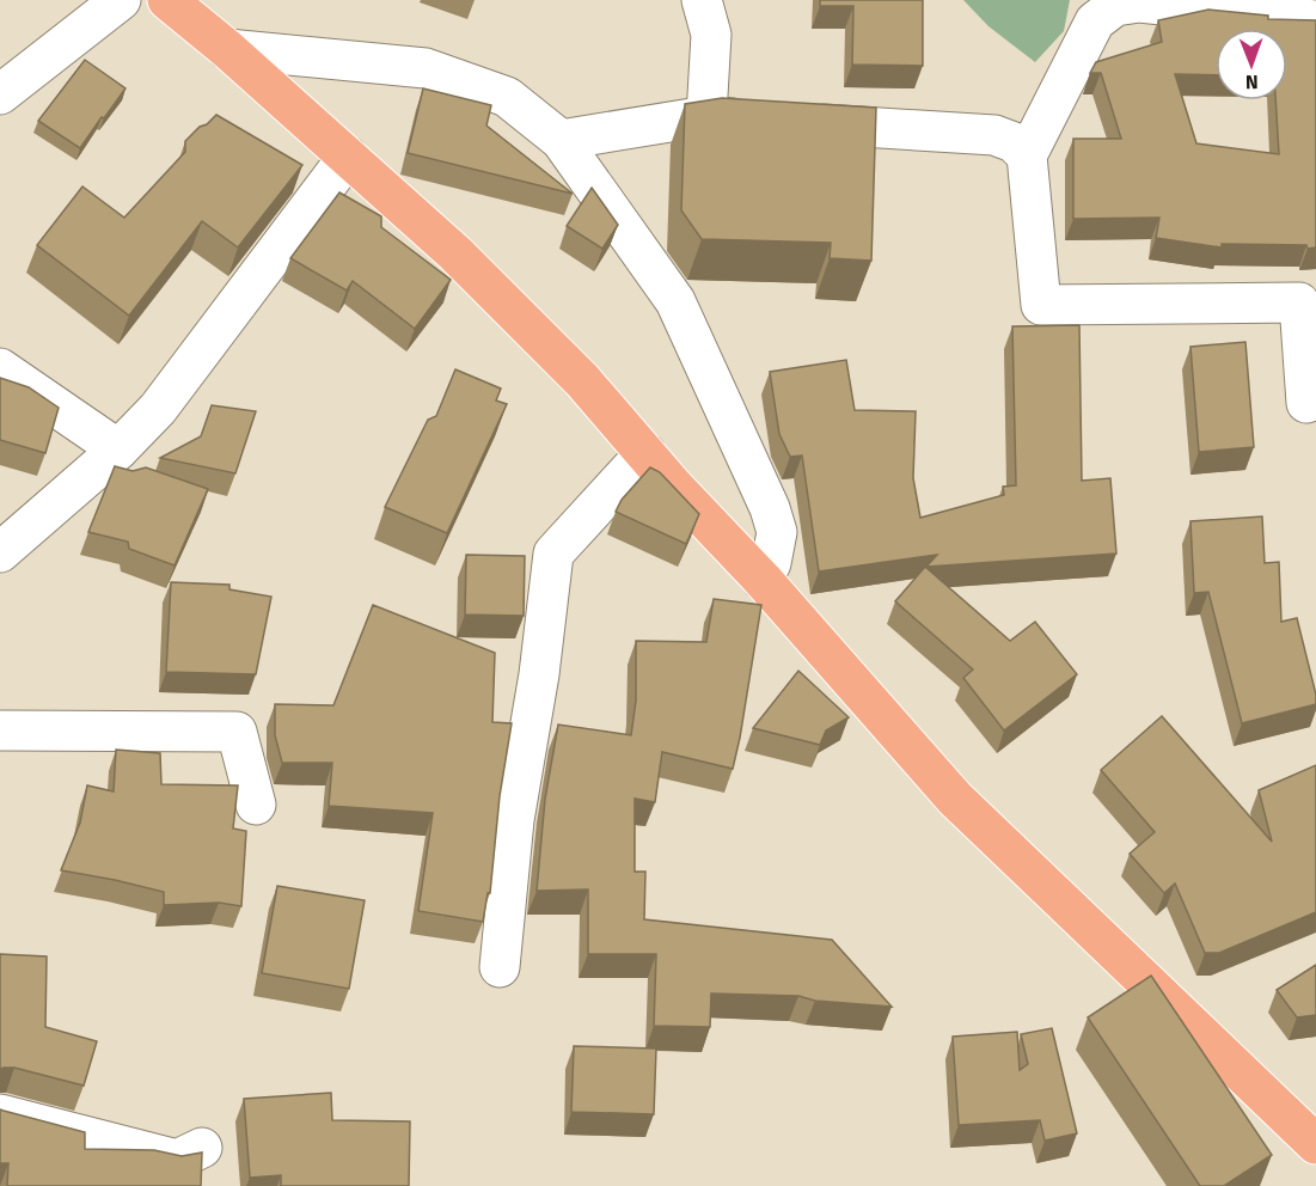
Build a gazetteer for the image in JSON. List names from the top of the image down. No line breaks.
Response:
{"north":"bottom"}
